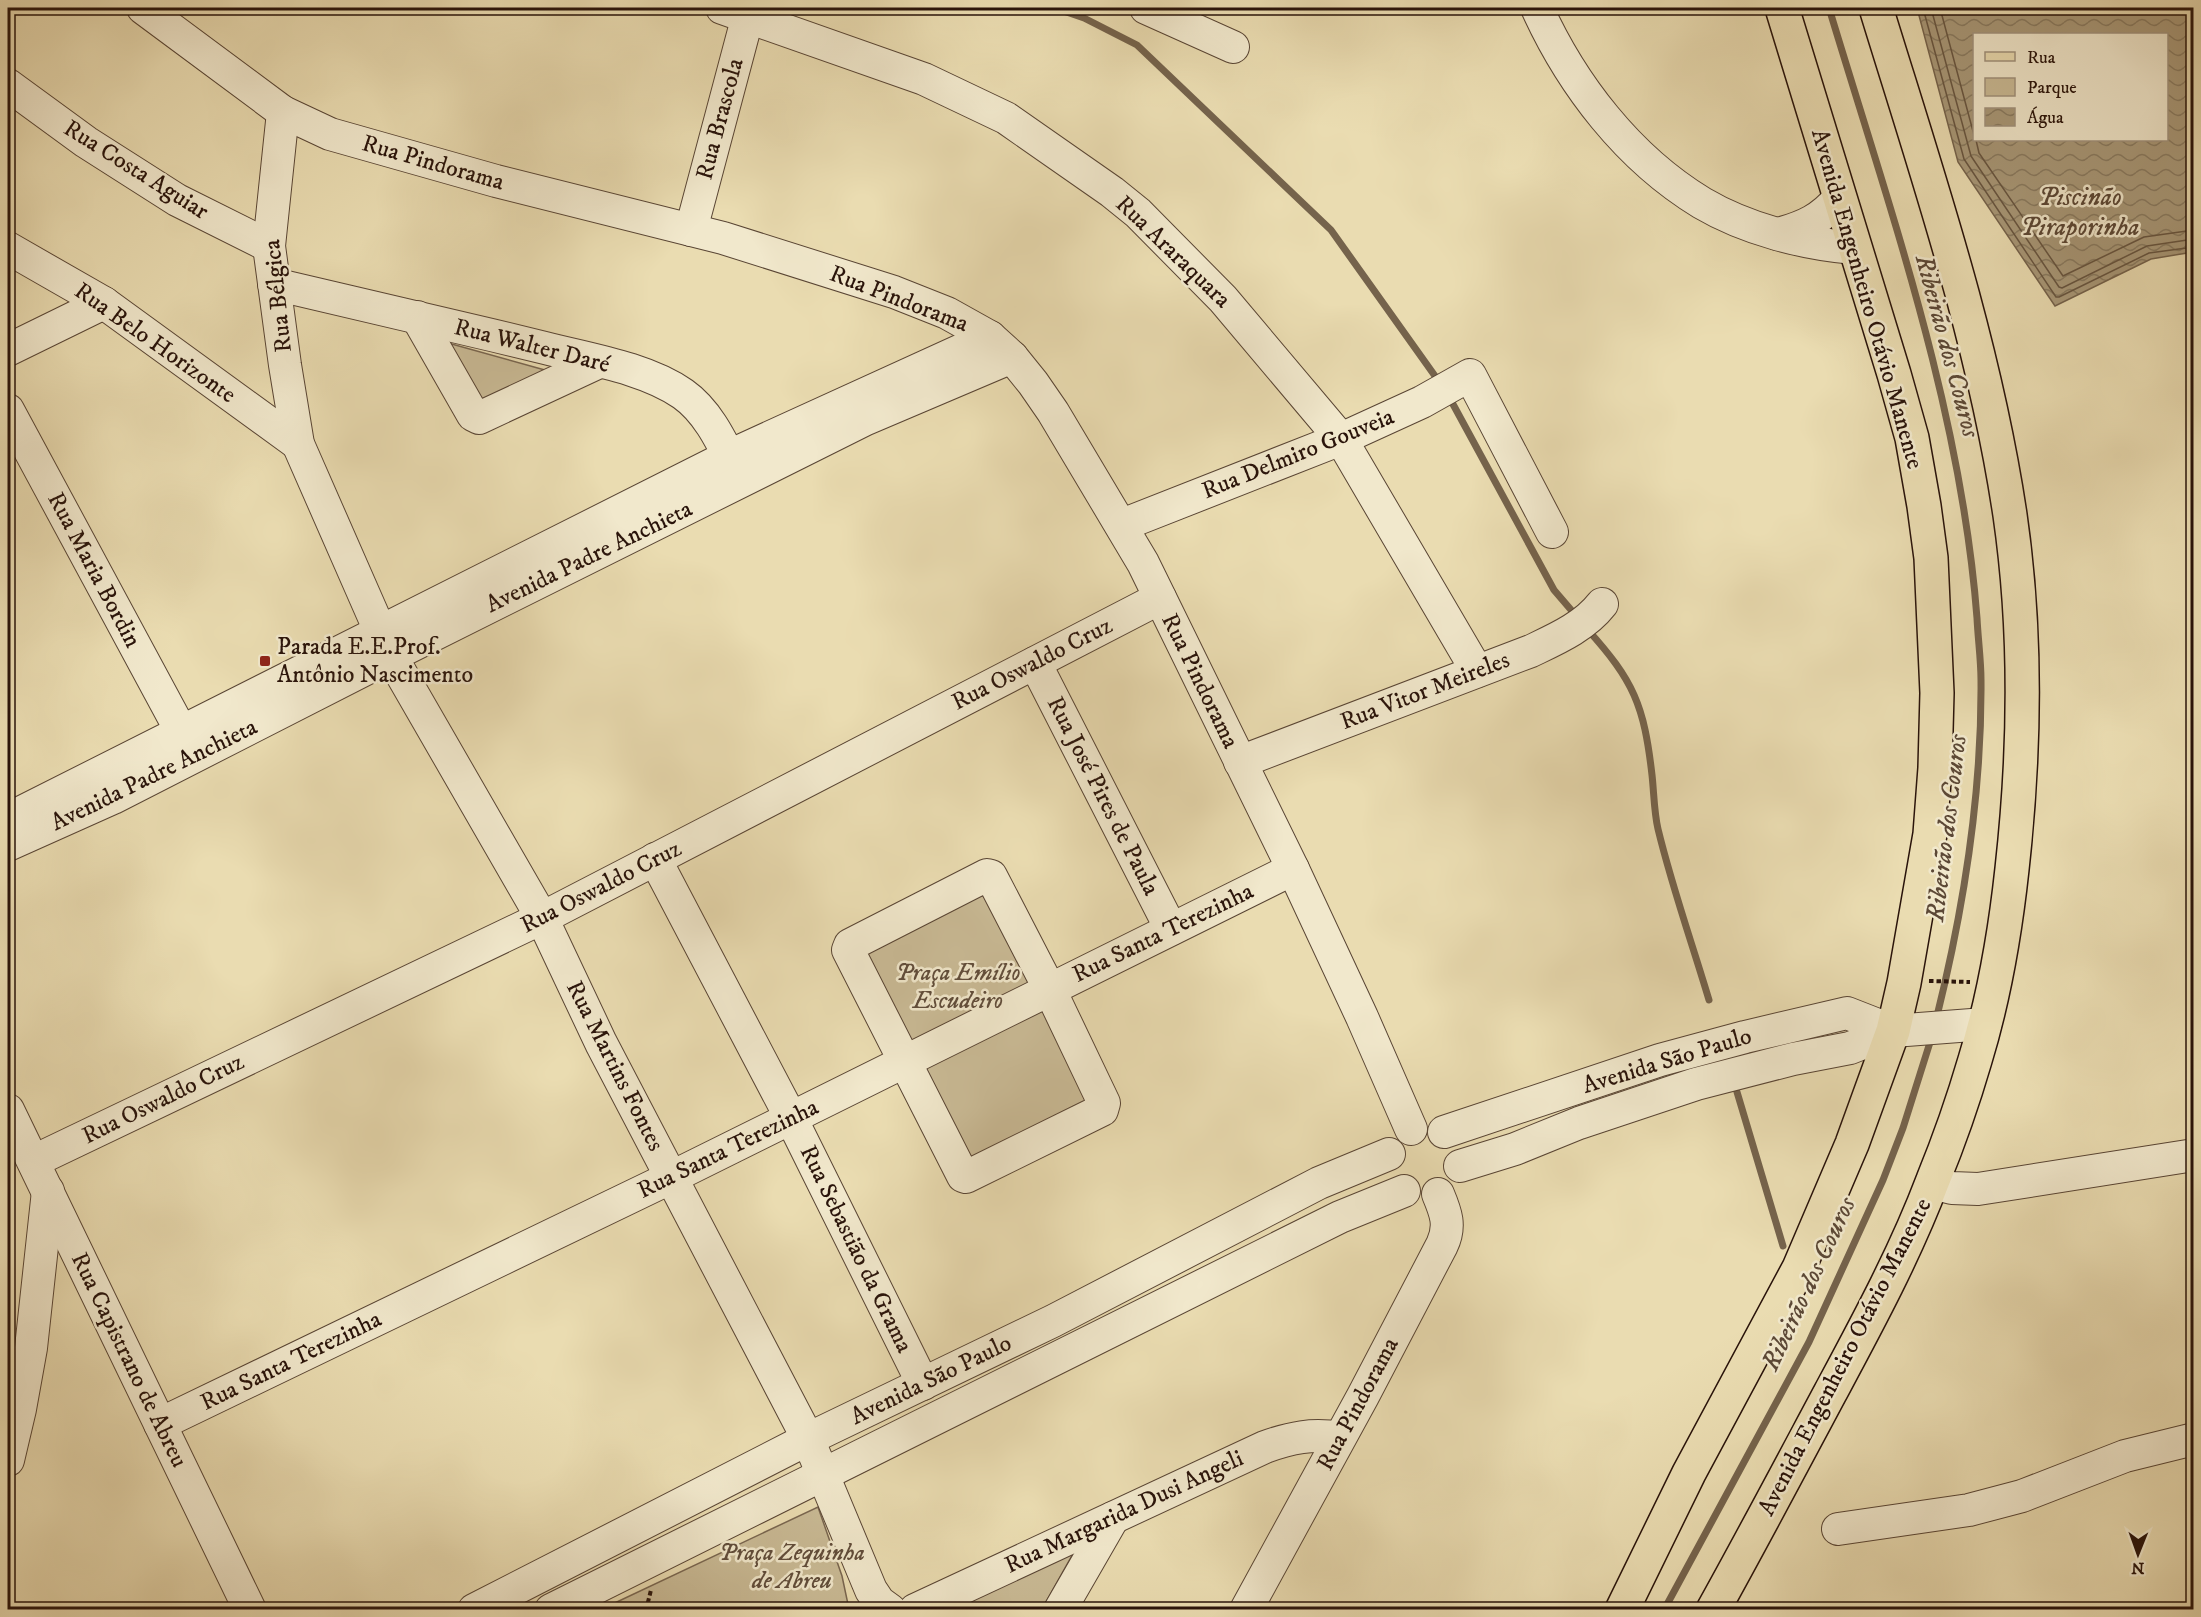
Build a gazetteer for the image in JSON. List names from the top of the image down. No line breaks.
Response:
{"streets":{"main road":["Avenida Engenheiro Otávio Manente"],"street":["Rua Brascola","Rua Pindorama","Rua Costa Aguiar","Rua Araraquara","Rua Bélgica","Rua Belo Horizonte","Rua Walter Daré","Rua Delmiro Gouveia","Avenida Padre Anchieta","Rua Maria Bordin","Rua Oswaldo Cruz","Rua Vitor Meireles","Rua José Pires de Paula","Rua Santa Terezinha","Avenida São Paulo","Rua Martins Fontes","Rua Sebastião da Grama","Rua Capistrano de Abreu","Rua Margarida Dusi Angeli"]},"crossings":[["Rua Brascola","Rua Pindorama"],["Rua Brascola","Rua Araraquara"],["Rua Pindorama","Rua Bélgica"],["Rua Pindorama","Rua Delmiro Gouveia"],["Rua Pindorama","Avenida Padre Anchieta"],["Rua Pindorama","Rua Oswaldo Cruz"],["Rua Pindorama","Rua Vitor Meireles"],["Rua Pindorama","Rua Santa Terezinha"],["Rua Pindorama","Avenida São Paulo"],["Rua Pindorama","Rua Margarida Dusi Angeli"],["Rua Costa Aguiar","Rua Bélgica"],["Rua Araraquara","Rua Delmiro Gouveia"],["Rua Araraquara","Rua Vitor Meireles"],["Rua Bélgica","Rua Belo Horizonte"],["Rua Bélgica","Rua Walter Daré"],["Rua Bélgica","Rua Martins Fontes"],["Avenida Engenheiro Otávio Manente","Avenida São Paulo"],["Rua Belo Horizonte","Rua Martins Fontes"],["Rua Walter Daré","Avenida Padre Anchieta"],["Avenida Padre Anchieta","Rua Maria Bordin"],["Avenida Padre Anchieta","Rua Martins Fontes"],["Rua Oswaldo Cruz","Rua José Pires de Paula"],["Rua Oswaldo Cruz","Rua Martins Fontes"],["Rua Oswaldo Cruz","Rua Sebastião da Grama"],["Rua Oswaldo Cruz","Rua Capistrano de Abreu"],["Rua José Pires de Paula","Rua Santa Terezinha"],["Rua Santa Terezinha","Rua Martins Fontes"],["Rua Santa Terezinha","Rua Sebastião da Grama"],["Rua Santa Terezinha","Rua Capistrano de Abreu"],["Avenida São Paulo","Rua Martins Fontes"],["Avenida São Paulo","Rua Sebastião da Grama"]],"water":["Piscinão Piraporinha","Ribeirão dos Couros"],"parks":["Praça Emílio Escudeiro","Praça Zequinha de Abreu"],"places":{"transit":["Parada E.E.Prof. Antônio Nascimento"]},"legend":["Rua","Parque","Água"],"north":"bottom"}
